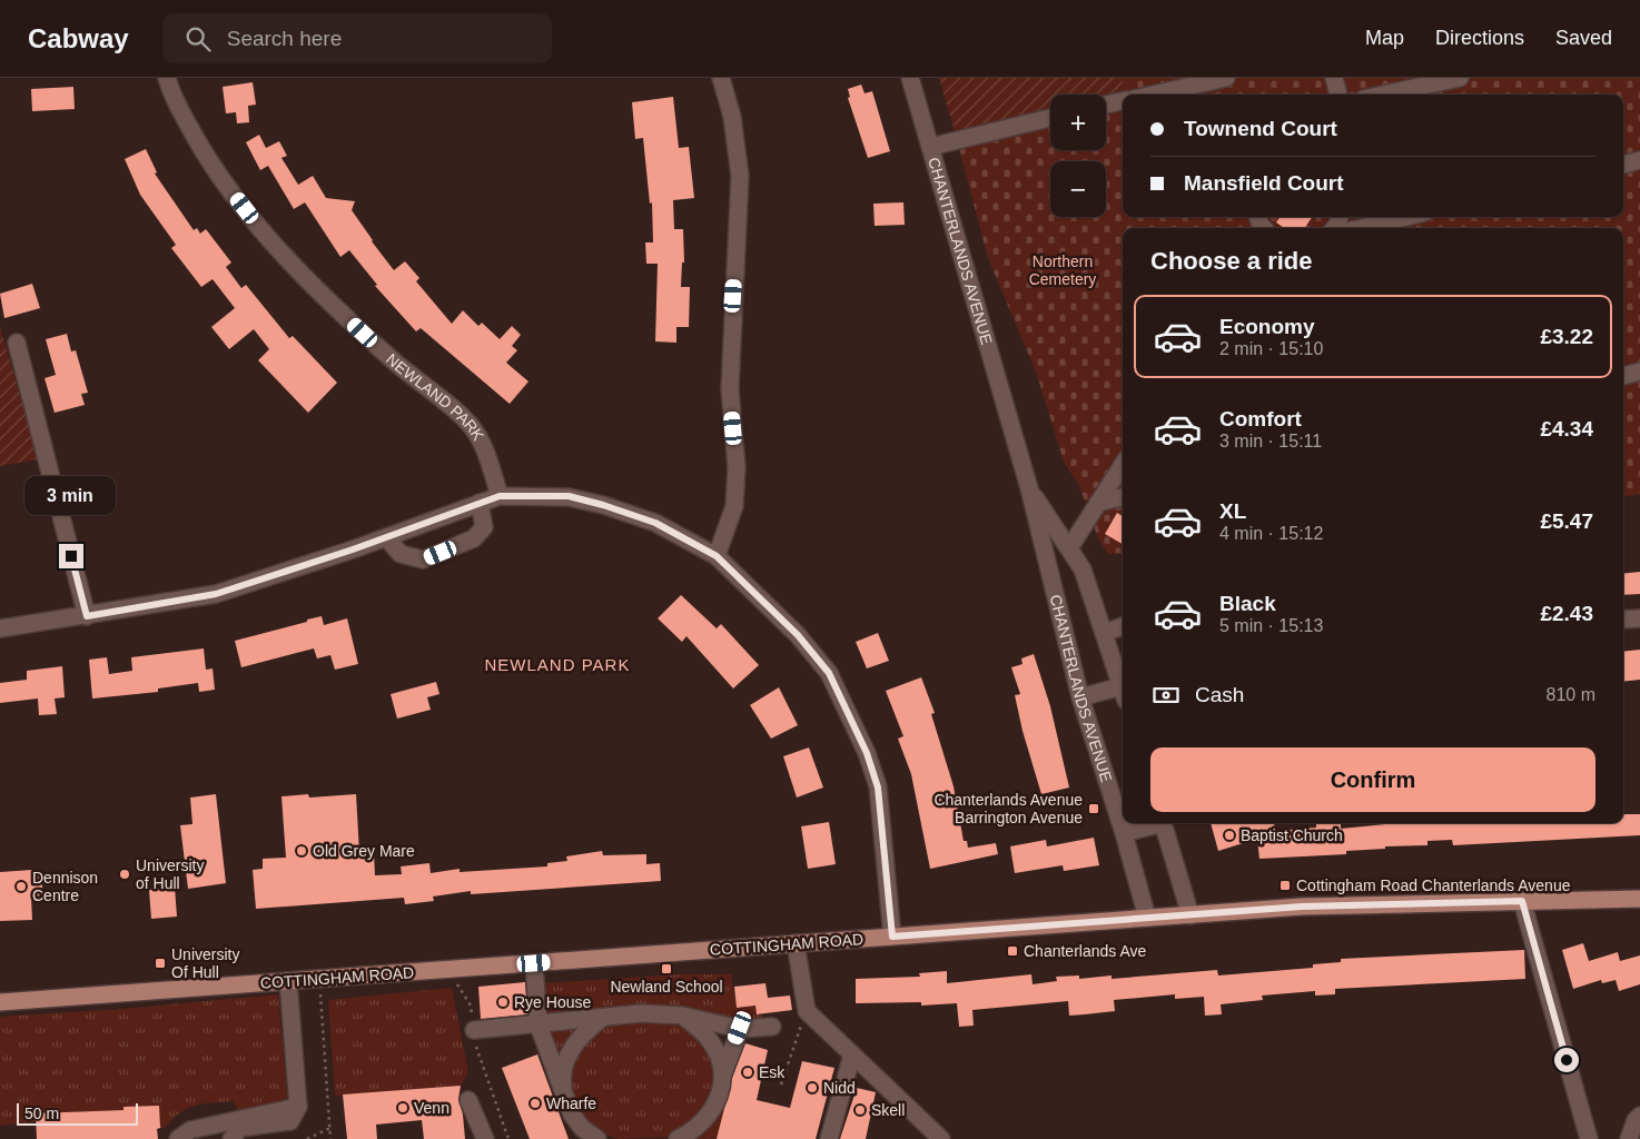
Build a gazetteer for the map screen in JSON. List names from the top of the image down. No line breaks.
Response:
{"streets":{"main road":["COTTINGHAM ROAD"],"street":["CHANTERLANDS AVENUE","NEWLAND PARK"]},"crossings":[["CHANTERLANDS AVENUE","COTTINGHAM ROAD"]],"districts":["NEWLAND PARK"],"parks":["Northern Cemetery"],"places":{"transit":["Chanterlands Avenue Barrington Avenue","Cottingham Road Chanterlands Avenue","Chanterlands Ave","University Of Hull","Newland School"],"other":["Baptist Church","Old Grey Mare","University of Hull","Dennison Centre","Rye House","Esk","Nidd","Wharfe","Venn","Skell"]},"scale_bar":"50 m","page":{"header":"Cabway","search":"Search here","nav":["Map","Directions","Saved"],"map_buttons":["+","−"],"banner":["Townend Court","Mansfield Court"],"heading":"Choose a ride","list":[{"name":"Economy","note":"2 min · 15:10","value":"£3.22"},{"name":"Comfort","note":"3 min · 15:11","value":"£4.34"},{"name":"XL","note":"4 min · 15:12","value":"£5.47"},{"name":"Black","note":"5 min · 15:13","value":"£2.43"}],"bubble":"3 min","pay":["Cash","810 m"],"buttons":"Confirm","scale":"50 m"}}
